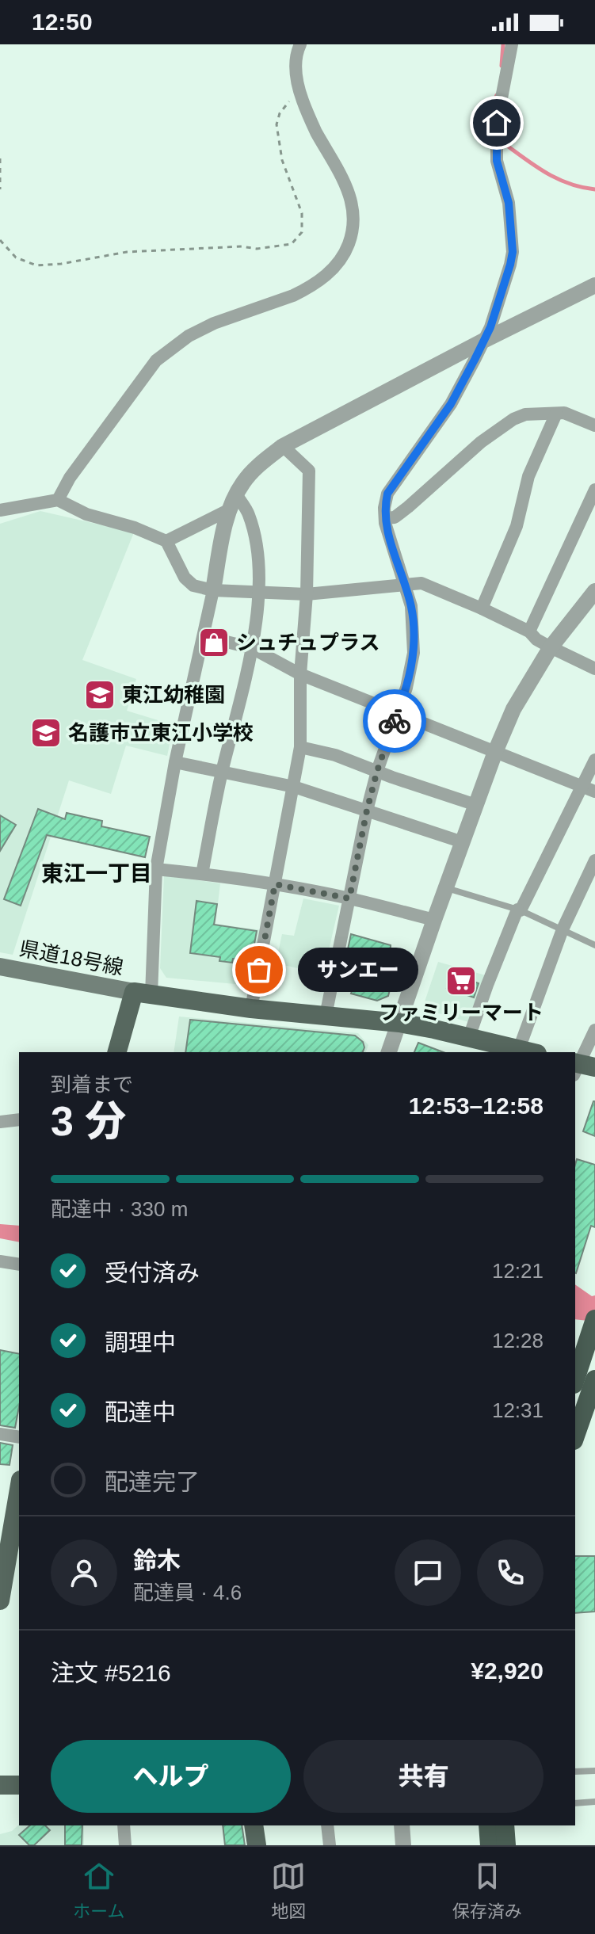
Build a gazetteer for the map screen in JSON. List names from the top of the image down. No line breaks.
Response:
{"streets":{"main road":["県道18号線"]},"districts":["東江一丁目"],"places":{"shop":["シュチュプラス"],"school or university":["東江幼稚園","名護市立東江小学校"],"other":["サンエー"],"supermarket":["ファミリーマート"]},"page":{"status":"12:50","bubble":"サンエー","heading":["3 分","到着まで","12:53–12:58"],"panel":["鈴木","配達員 · 4.6","注文 #5216","¥2,920"],"bar":"配達中 · 330 m","list":[["受付済み","12:21"],["調理中","12:28"],["配達中","12:31"],"配達完了"],"buttons":["ヘルプ","共有"],"tabs":["ホーム","地図","保存済み"]}}
